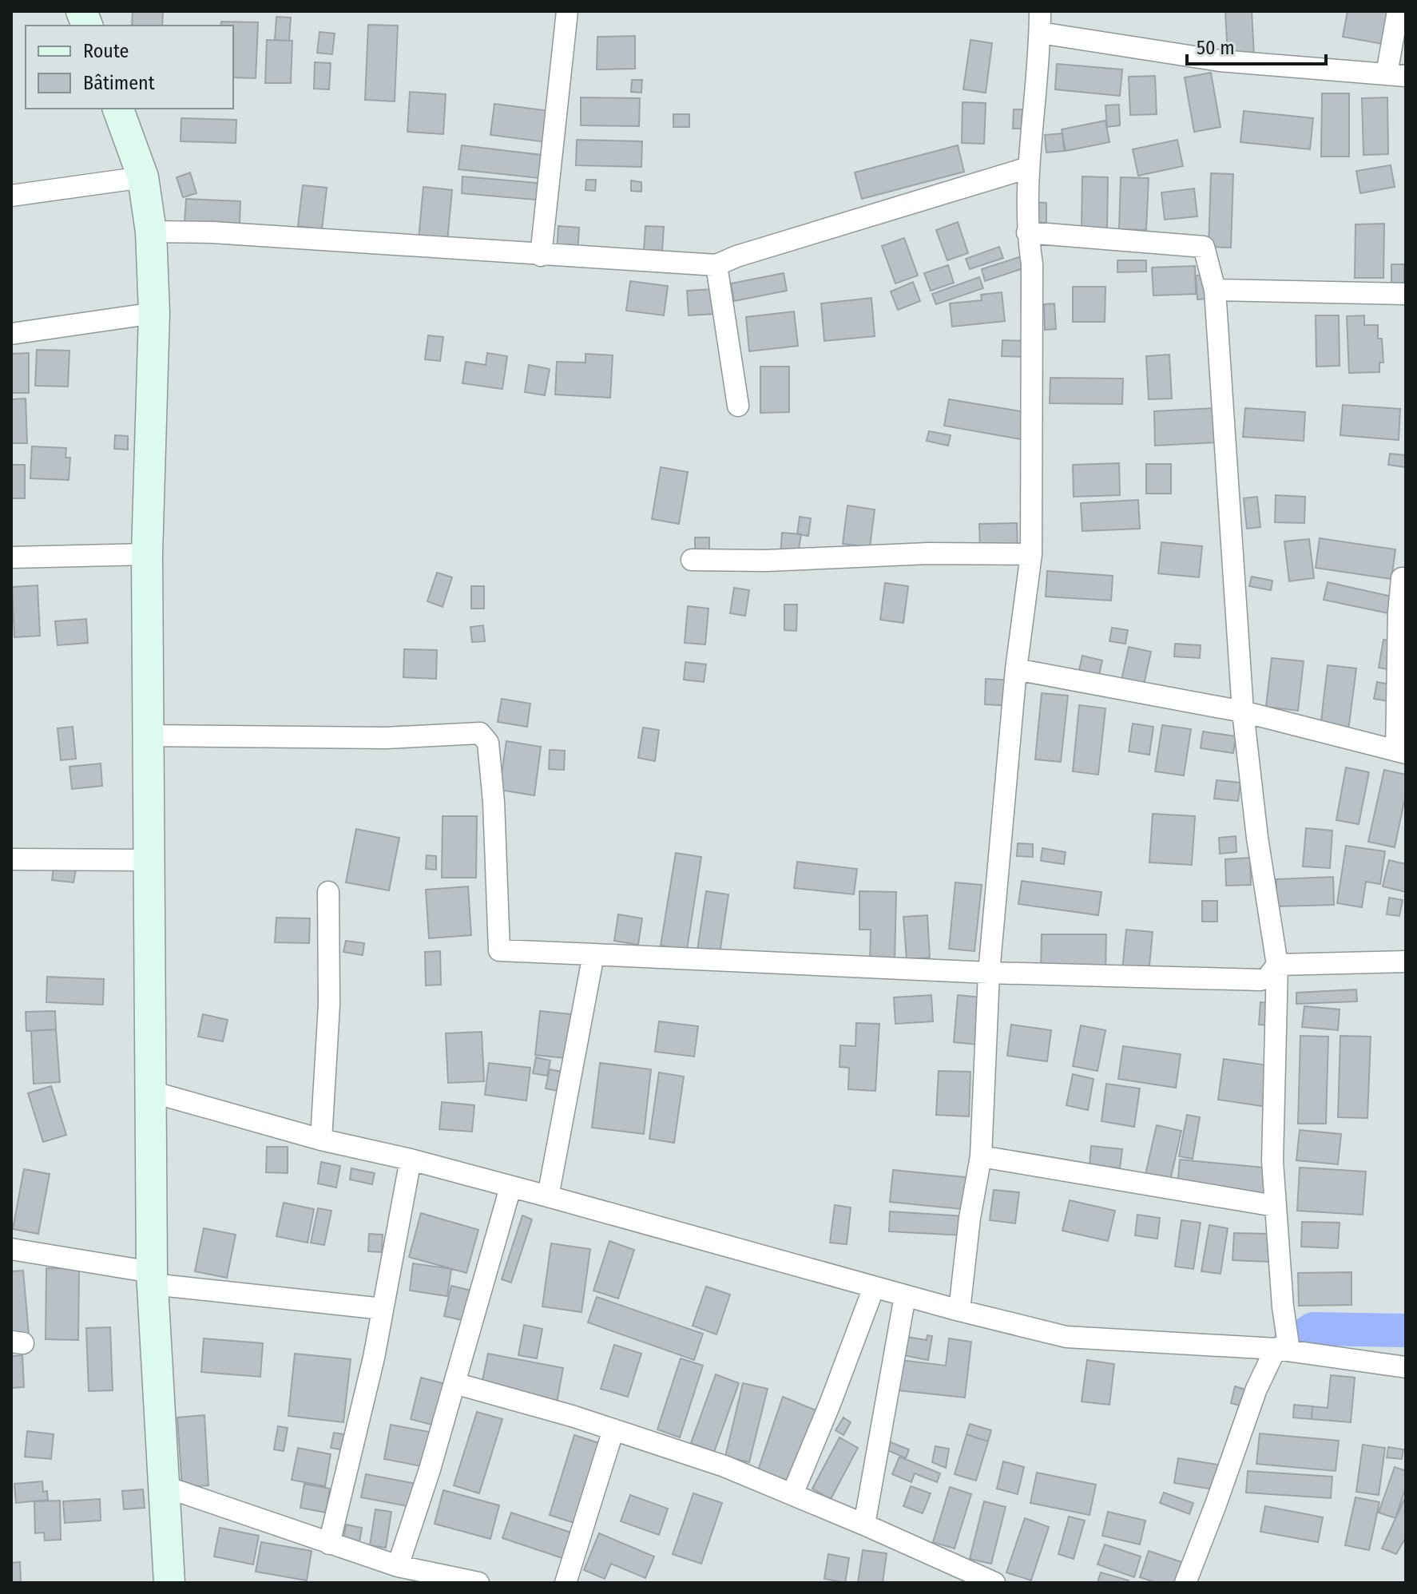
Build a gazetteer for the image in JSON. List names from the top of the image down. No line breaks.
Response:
{"legend":["Route","Bâtiment"],"scale_bar":"50 m"}
